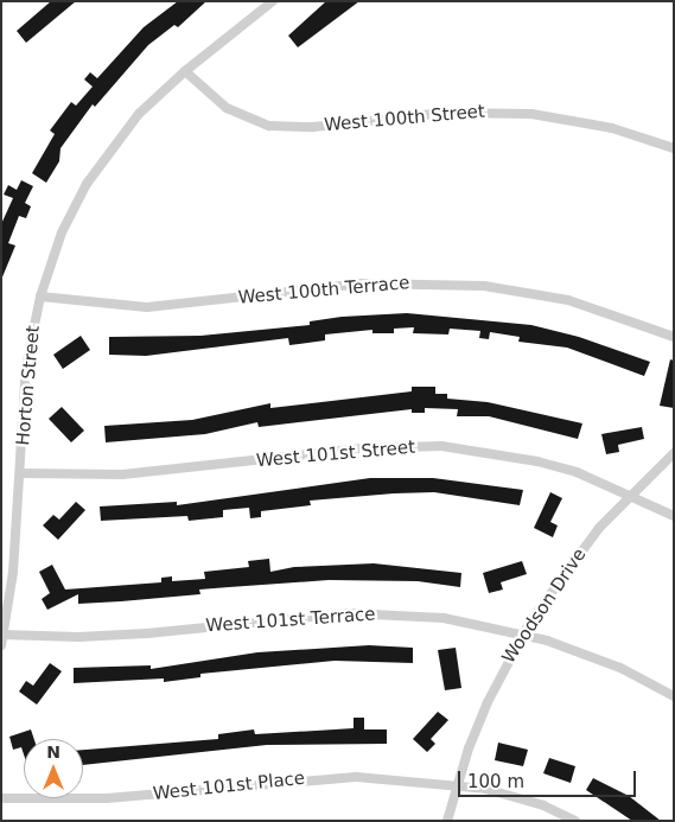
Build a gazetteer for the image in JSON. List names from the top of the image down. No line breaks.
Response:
{"streets":{"street":["West 100th Street","West 100th Terrace","Horton Street","West 101st Street","Woodson Drive","West 101st Terrace","West 101st Place"]},"crossings":[["West 100th Street","Horton Street"],["West 100th Terrace","Horton Street"],["Horton Street","West 101st Street"],["Horton Street","West 101st Terrace"],["West 101st Street","Woodson Drive"],["Woodson Drive","West 101st Terrace"],["Woodson Drive","West 101st Place"]],"scale_bar":"100 m","north":"top"}
